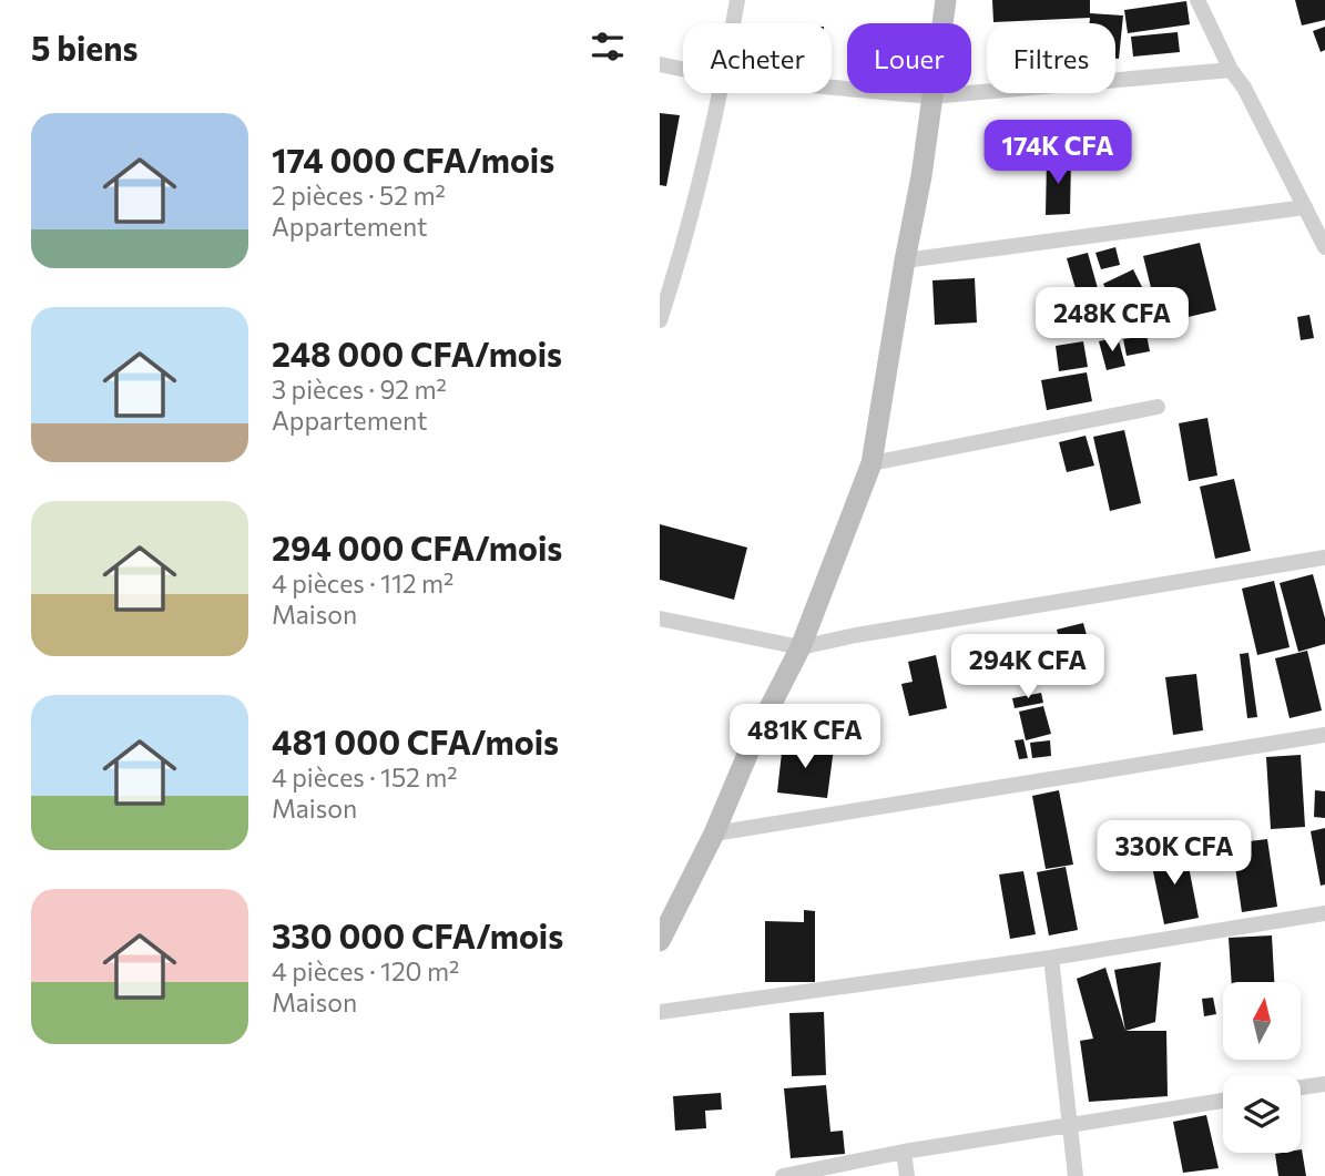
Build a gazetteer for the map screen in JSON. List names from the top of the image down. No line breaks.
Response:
{"north":"top","page":{"heading":"5 biens","chip":["Acheter","Louer","Filtres"],"list":[{"name":"174 000 CFA/mois","note":"2 pièces · 52 m² · Appartement"},{"name":"248 000 CFA/mois","note":"3 pièces · 92 m² · Appartement"},{"name":"294 000 CFA/mois","note":"4 pièces · 112 m² · Maison"},{"name":"481 000 CFA/mois","note":"4 pièces · 152 m² · Maison"},{"name":"330 000 CFA/mois","note":"4 pièces · 120 m² · Maison"}],"price":["174K CFA","248K CFA","294K CFA","481K CFA","330K CFA"]}}
